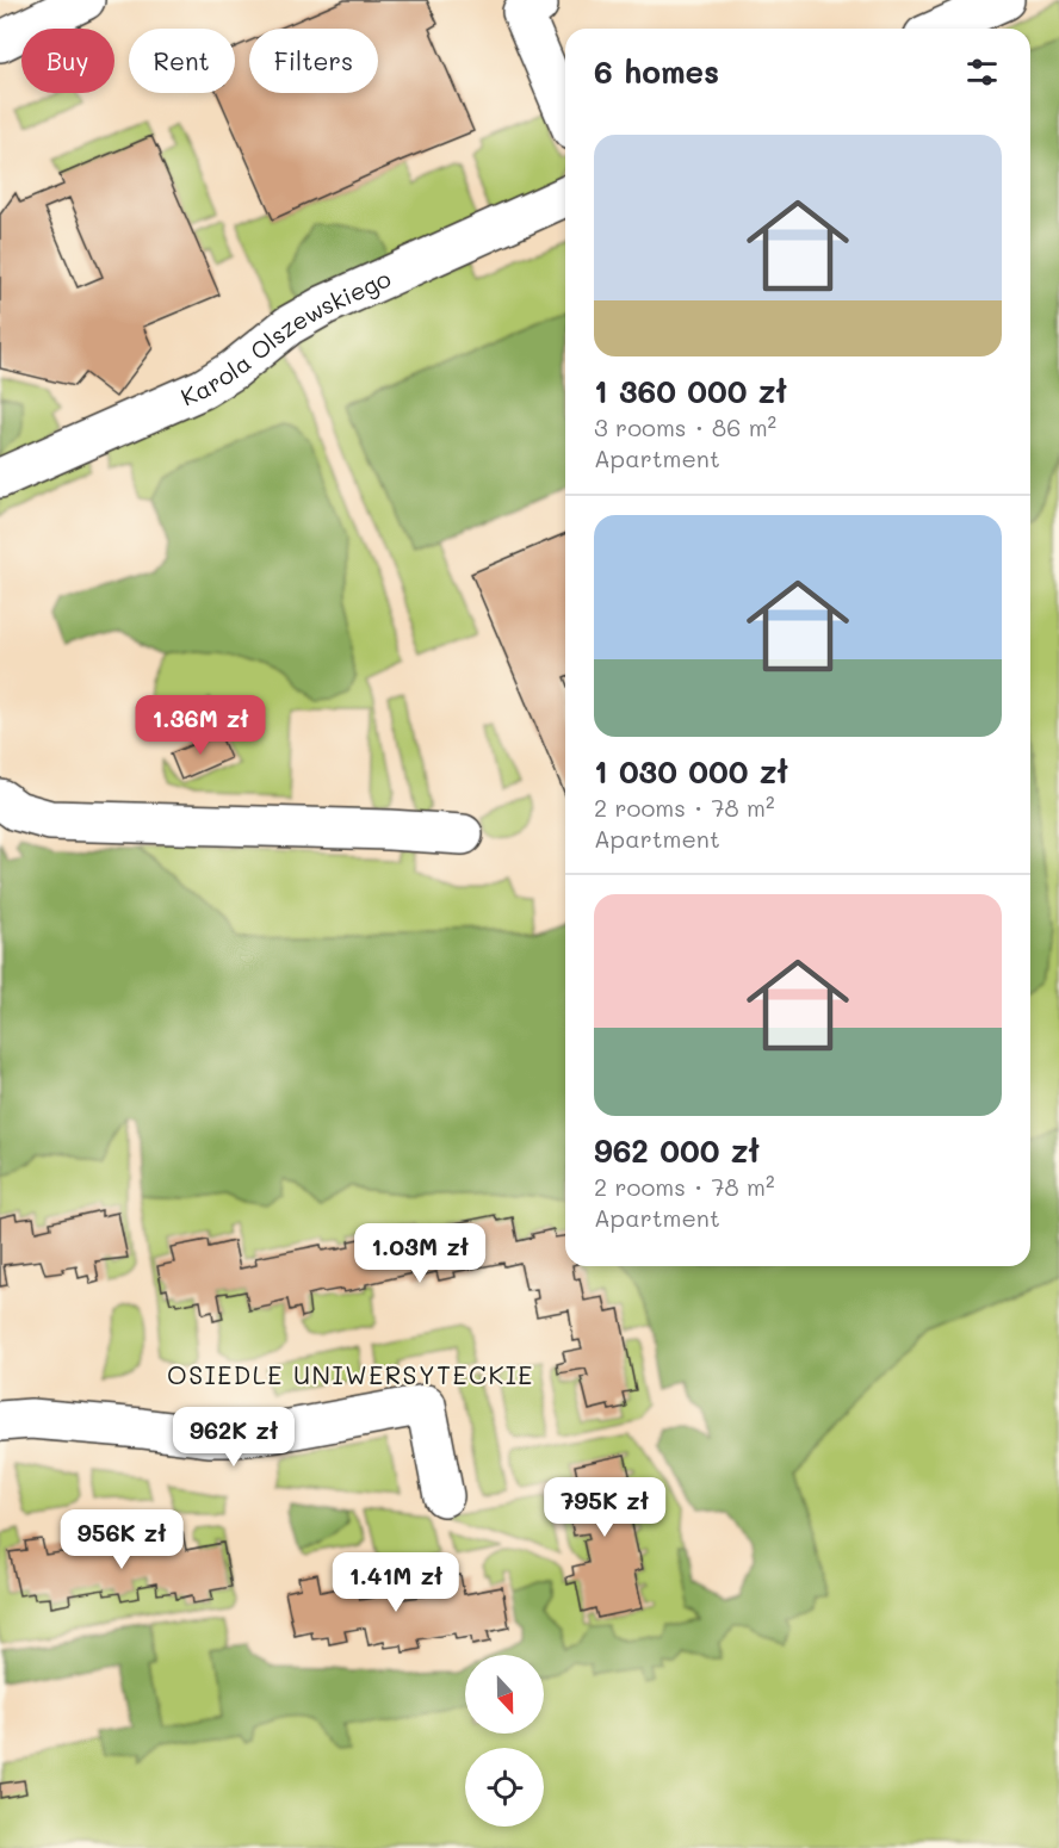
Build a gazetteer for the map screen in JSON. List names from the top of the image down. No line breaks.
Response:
{"streets":{"street":["Karola Olszewskiego"]},"districts":["OSIEDLE UNIWERSYTECKIE"],"north":"bottom","page":{"chip":["Buy","Rent","Filters"],"heading":"6 homes","list":[{"name":"1 360 000 zł","note":"3 rooms · 86 m² · Apartment"},{"name":"1 030 000 zł","note":"2 rooms · 78 m² · Apartment"},{"name":"962 000 zł","note":"2 rooms · 78 m² · Apartment"}],"price":["1.36M zł","1.03M zł","962K zł","795K zł","956K zł","1.41M zł"]}}
